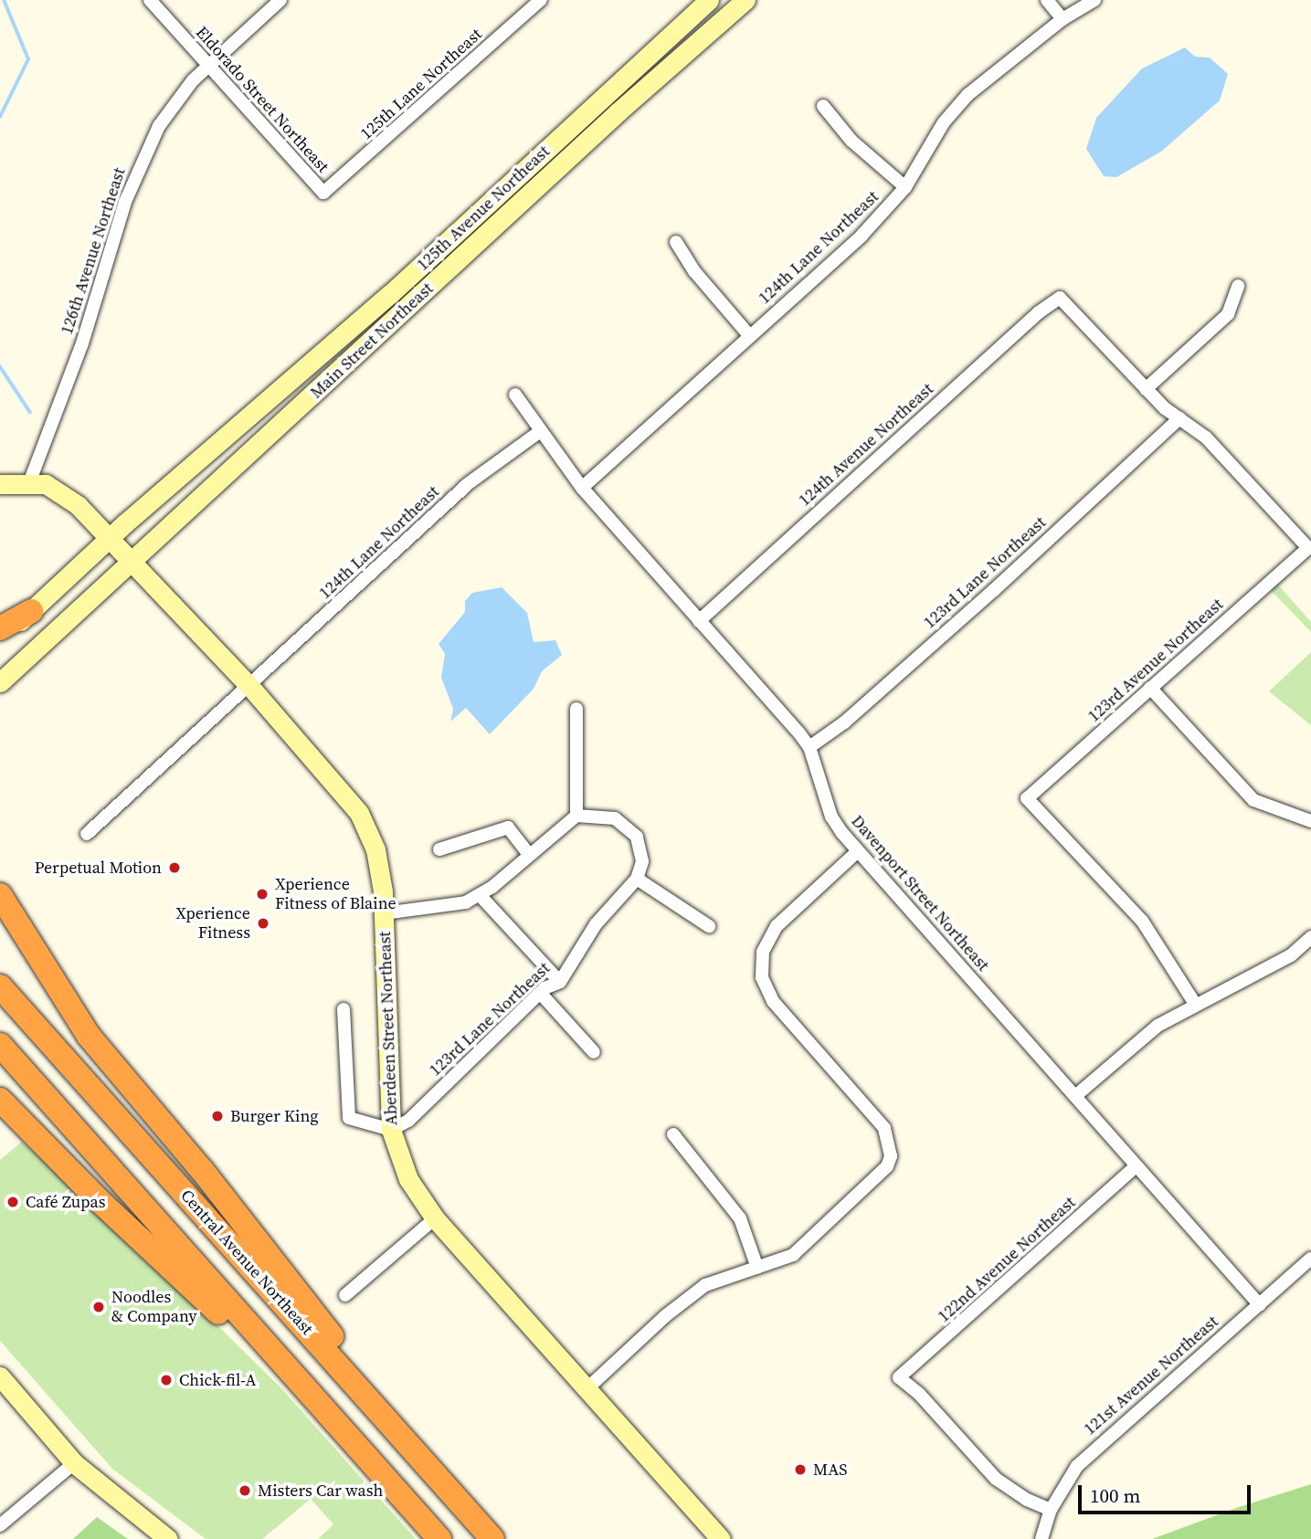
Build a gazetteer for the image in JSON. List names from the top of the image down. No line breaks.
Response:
{"streets":{"highway":["Central Avenue Northeast"],"main road":["125th Avenue Northeast","Main Street Northeast","Aberdeen Street Northeast"],"street":["125th Lane Northeast","Eldorado Street Northeast","124th Lane Northeast","126th Avenue Northeast","124th Avenue Northeast","123rd Lane Northeast","123rd Avenue Northeast","Davenport Street Northeast","122nd Avenue Northeast","121st Avenue Northeast"]},"crossings":[["125th Lane Northeast","Eldorado Street Northeast"],["Eldorado Street Northeast","126th Avenue Northeast"],["125th Avenue Northeast","Aberdeen Street Northeast"],["124th Lane Northeast","Davenport Street Northeast"],["124th Lane Northeast","Aberdeen Street Northeast"],["Main Street Northeast","Aberdeen Street Northeast"],["124th Avenue Northeast","Davenport Street Northeast"],["123rd Lane Northeast","123rd Avenue Northeast"],["123rd Lane Northeast","Davenport Street Northeast"],["123rd Lane Northeast","Aberdeen Street Northeast"],["Davenport Street Northeast","122nd Avenue Northeast"],["Davenport Street Northeast","121st Avenue Northeast"],["122nd Avenue Northeast","121st Avenue Northeast"]],"places":["Perpetual Motion","Xperience Fitness of Blaine","Xperience Fitness","Burger King","Café Zupas","Noodles & Company","Chick-fil-A","MAS","Misters Car wash"],"scale_bar":"100 m"}
